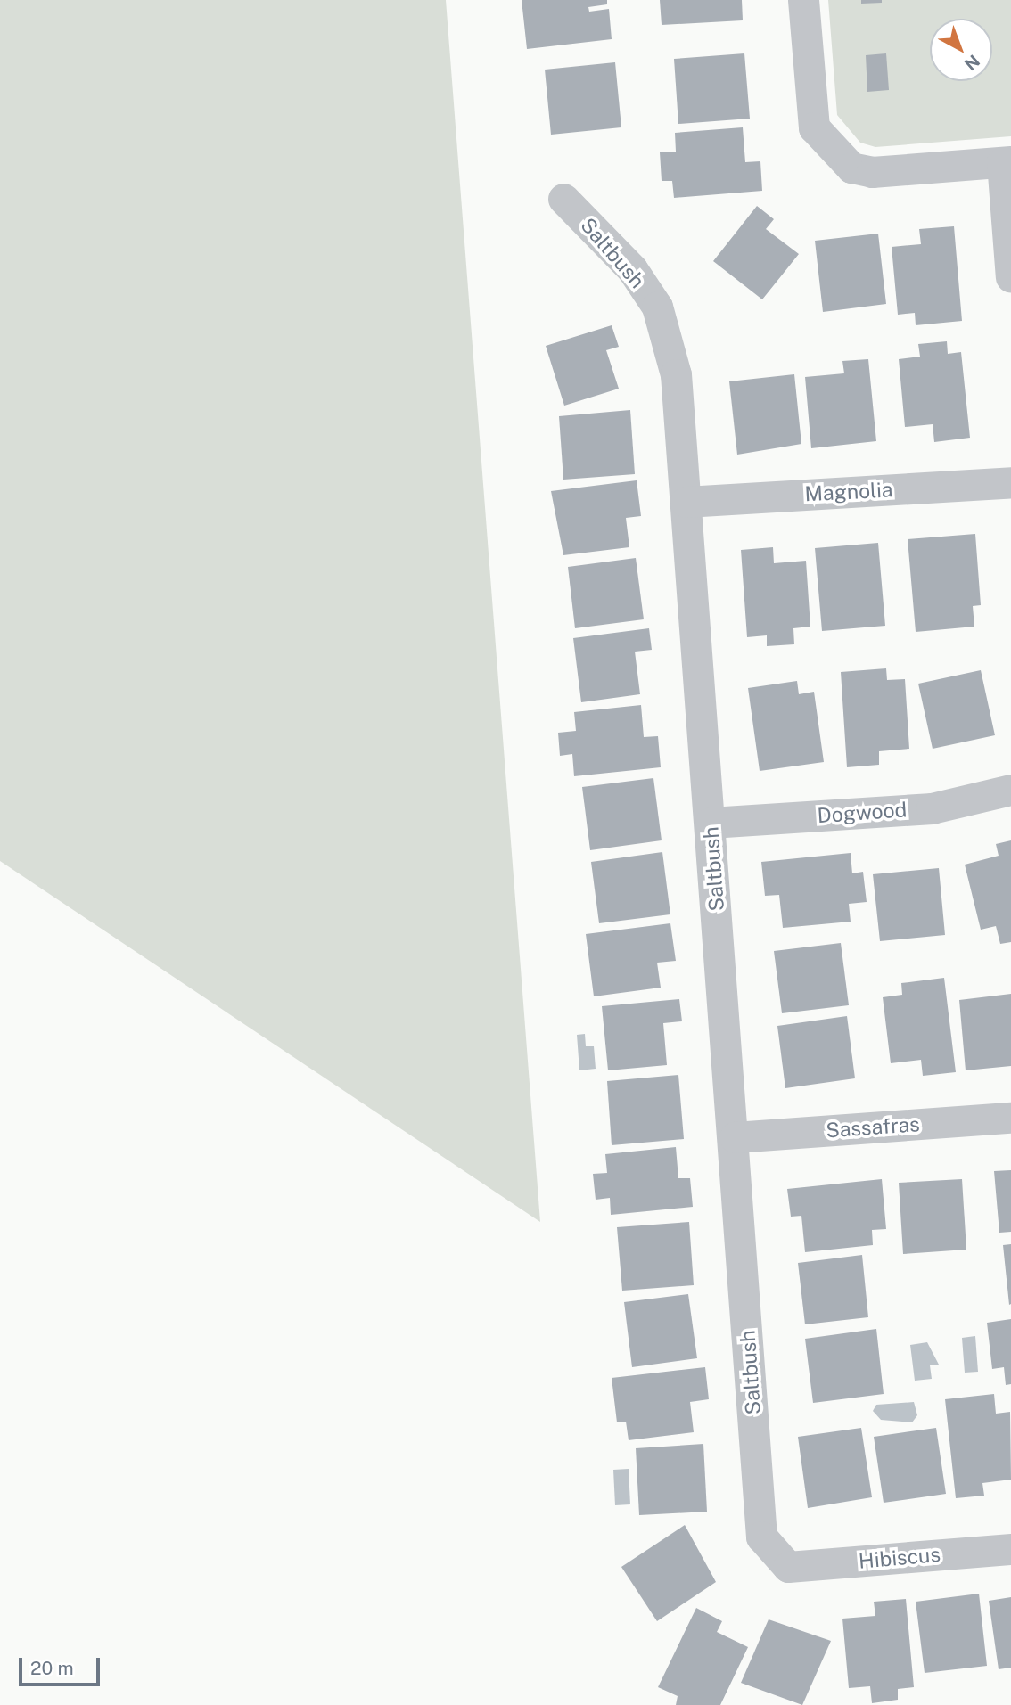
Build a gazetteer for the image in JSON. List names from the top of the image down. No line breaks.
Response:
{"streets":{"street":["Saltbush","Magnolia","Dogwood","Sassafras","Hibiscus"]},"crossings":[["Saltbush","Magnolia"],["Saltbush","Dogwood"],["Saltbush","Sassafras"],["Saltbush","Hibiscus"]],"scale_bar":"20 m","north":"bottom right"}
